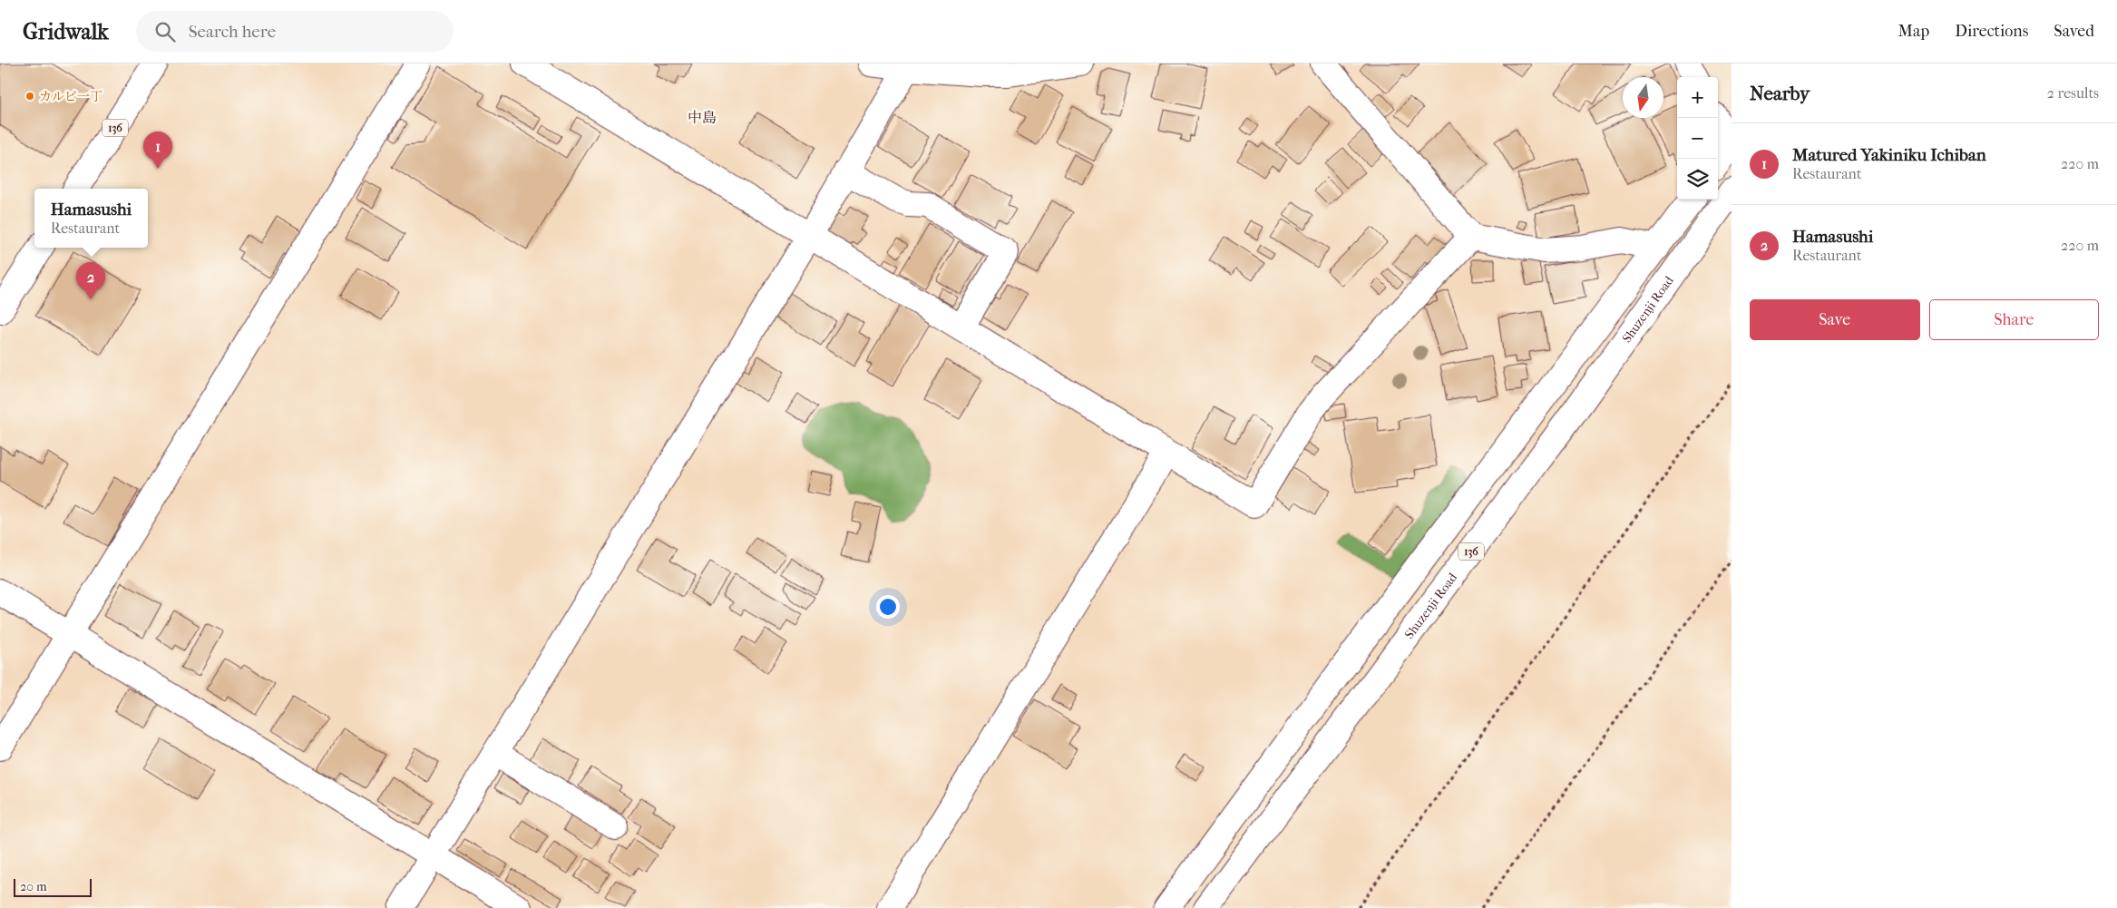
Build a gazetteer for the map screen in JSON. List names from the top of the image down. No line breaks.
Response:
{"streets":{"main road":["136","Shuzenji Road"]},"districts":["中島"],"places":["カルビ一丁"],"scale_bar":"20 m","north":"bottom","page":{"header":"Gridwalk","search":"Search here","nav":["Map","Directions","Saved"],"heading":["Nearby","2 results"],"map_buttons":["+","−"],"list":[{"mark":"1","name":"Matured Yakiniku Ichiban","note":"Restaurant","value":"220 m"},{"mark":"2","name":"Hamasushi","note":"Restaurant","value":"220 m"}],"pins":["1","2"],"popup":["Hamasushi","Restaurant"],"buttons":["Save","Share"],"scale":"20 m"}}
